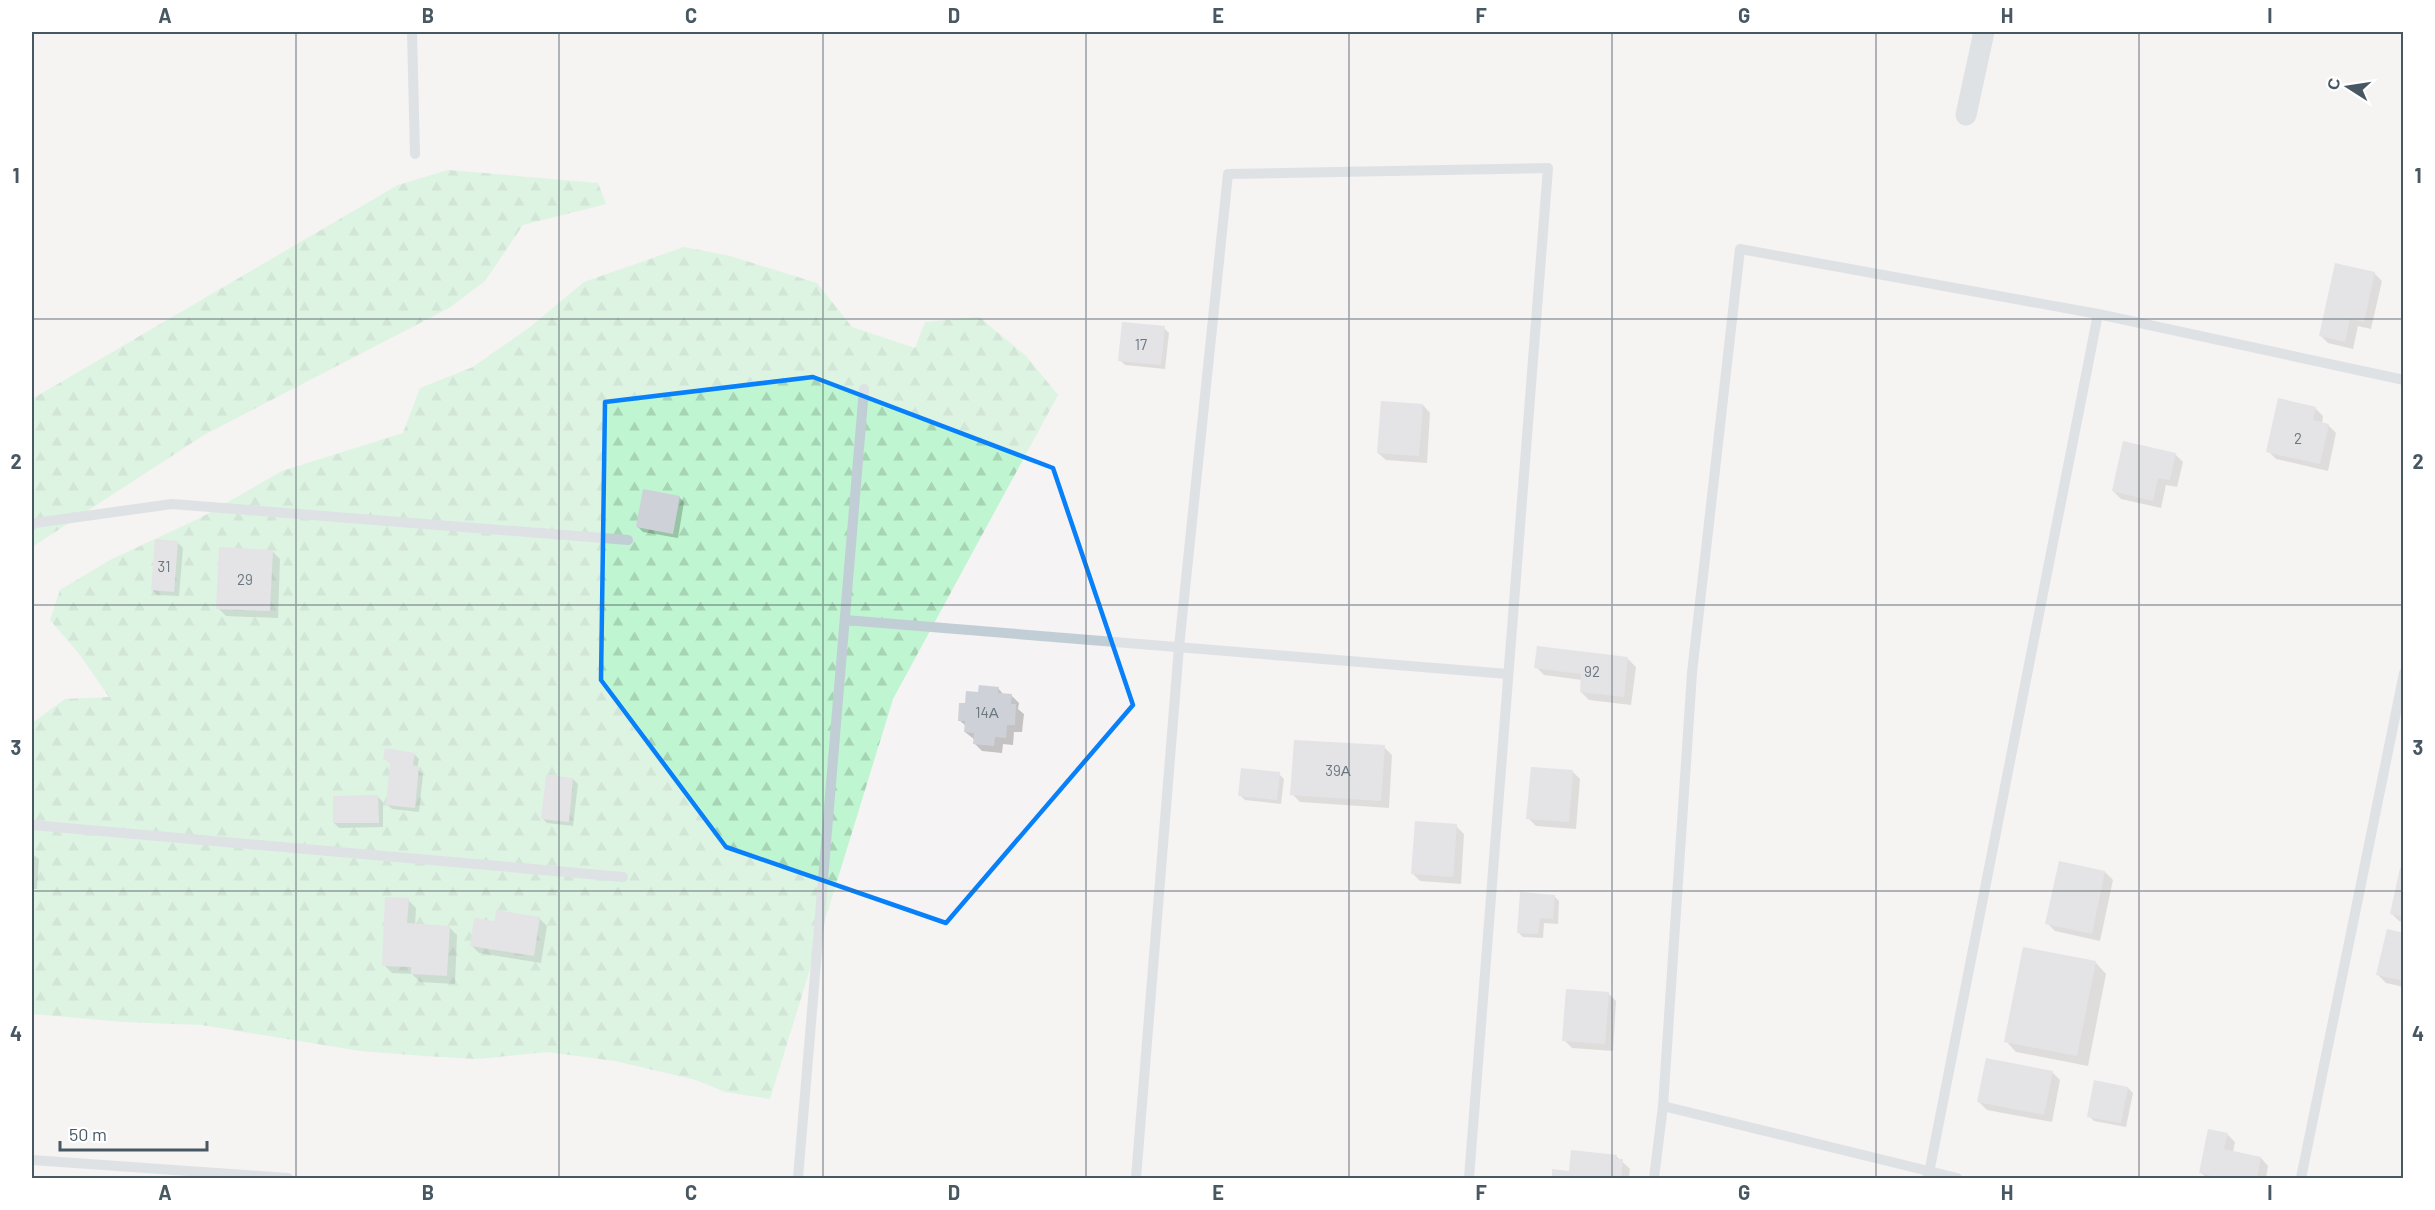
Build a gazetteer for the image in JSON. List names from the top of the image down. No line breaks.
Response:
{"house_numbers":["17","2","31","29","92","14А","39А"],"scale_bar":"50 m","north":"left","grid":{"columns":["A","B","C","D","E","F","G","H","I"],"rows":["1","2","3","4"]}}
